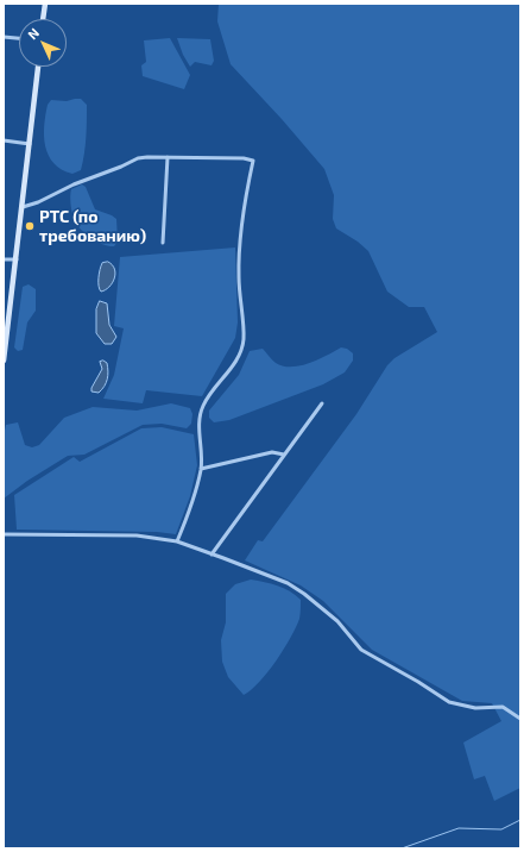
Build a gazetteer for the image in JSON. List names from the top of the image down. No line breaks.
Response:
{"places":["РТС (по требованию)"],"north":"top left"}
